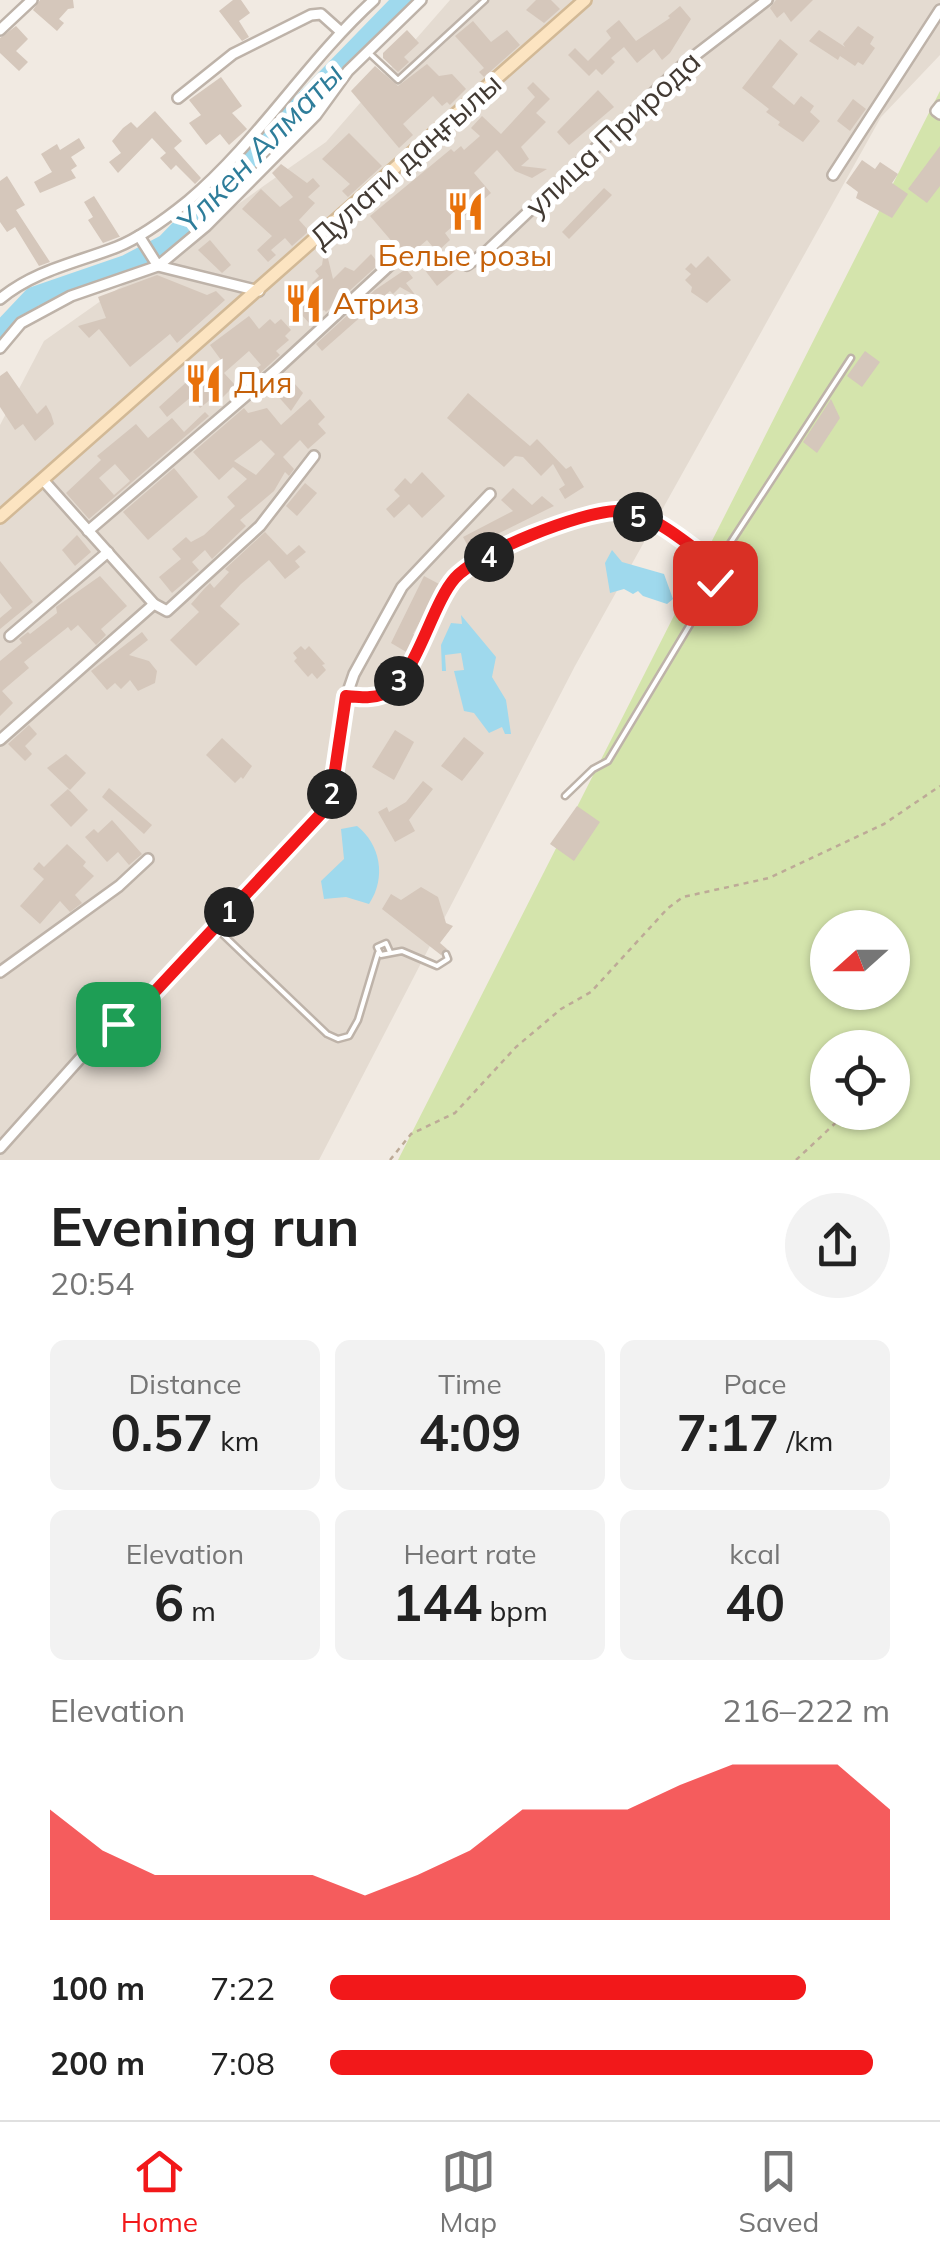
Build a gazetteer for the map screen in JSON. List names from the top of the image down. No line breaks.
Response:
{"streets":{"main road":["Дулати даңғылы"],"street":["улица Природа"]},"water":["Үлкен Алматы"],"places":{"restaurant":["Белые розы","Атриз","Дия"]},"north":"left","page":{"pins":["5","4","3","2","1"],"heading":["Evening run","20:54"],"stats":[["Distance","0.57 km"],["Time","4:09"],["Pace","7:17 /km"],["Elevation","6 m"],["Heart rate","144 bpm"],["kcal","40"]],"chart":["Elevation","216–222 m"],"list":[{"name":"100 m","note":"7:22"},{"name":"200 m","note":"7:08"}],"tabs":["Home","Map","Saved"]}}
